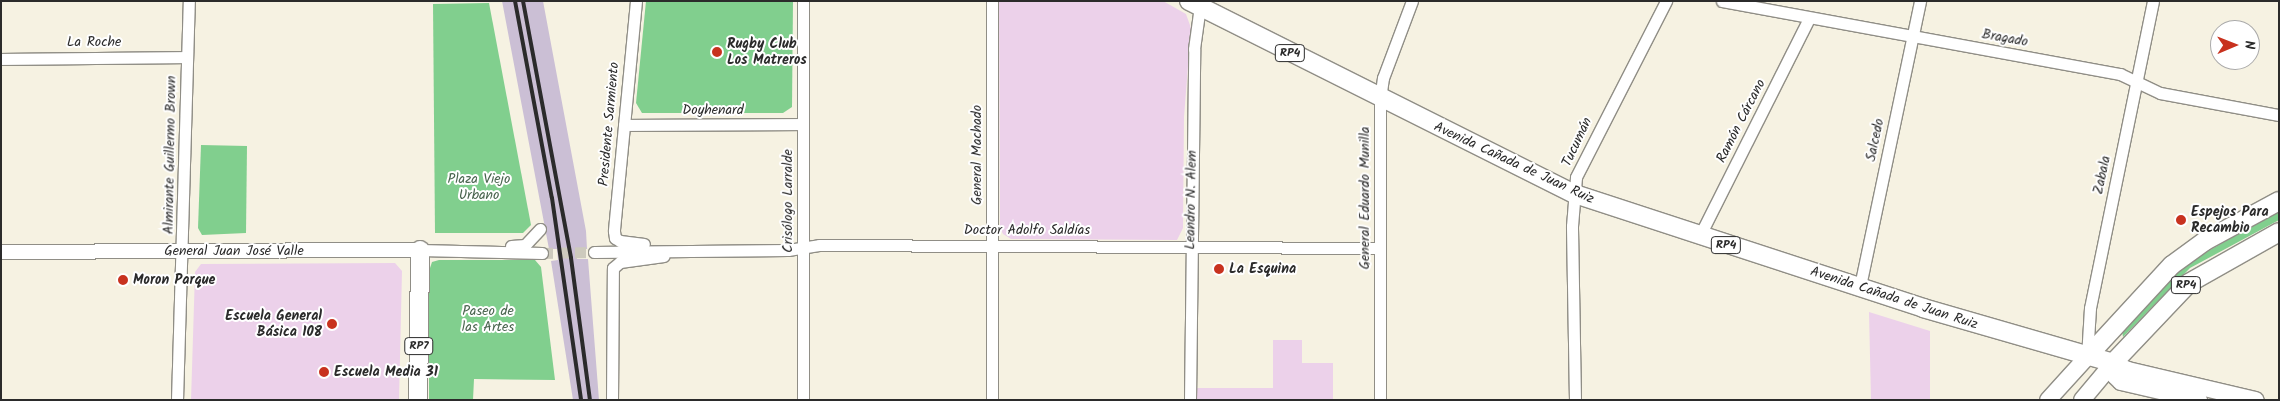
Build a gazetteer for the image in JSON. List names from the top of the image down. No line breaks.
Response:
{"streets":{"main road":["RP4","Avenida Cañada de Juan Ruiz","RP7"],"street":["Bragado","La Roche","Doyhenard","Ramón Cárcano","Presidente Sarmiento","Salcedo","Tucumán","Almirante Guillermo Brown","General Machado","Zabala","General Eduardo Munilla","Leandro N. Alem","Crisólogo Larralde","Doctor Adolfo Saldías","General Juan José Valle"]},"crossings":[["Bragado","Ramón Cárcano"],["Bragado","Salcedo"],["Bragado","Zabala"],["La Roche","Almirante Guillermo Brown"],["RP4","Avenida Cañada de Juan Ruiz"],["RP4","Zabala"],["Doyhenard","Presidente Sarmiento"],["Doyhenard","Crisólogo Larralde"],["Ramón Cárcano","Avenida Cañada de Juan Ruiz"],["Presidente Sarmiento","Doctor Adolfo Saldías"],["Salcedo","Avenida Cañada de Juan Ruiz"],["Tucumán","Avenida Cañada de Juan Ruiz"],["Almirante Guillermo Brown","General Juan José Valle"],["General Machado","Doctor Adolfo Saldías"],["Avenida Cañada de Juan Ruiz","Zabala"],["Avenida Cañada de Juan Ruiz","General Eduardo Munilla"],["Avenida Cañada de Juan Ruiz","Leandro N. Alem"],["General Eduardo Munilla","Doctor Adolfo Saldías"],["Leandro N. Alem","Doctor Adolfo Saldías"],["Crisólogo Larralde","Doctor Adolfo Saldías"],["General Juan José Valle","RP7"]],"parks":["Plaza Viejo Urbano","Paseo de las Artes"],"places":["Rugby Club Los Matreros","Espejos Para Recambio","La Esquina","Moron Parque","Escuela General Básica 108","Escuela Media 31"],"north":"right"}
